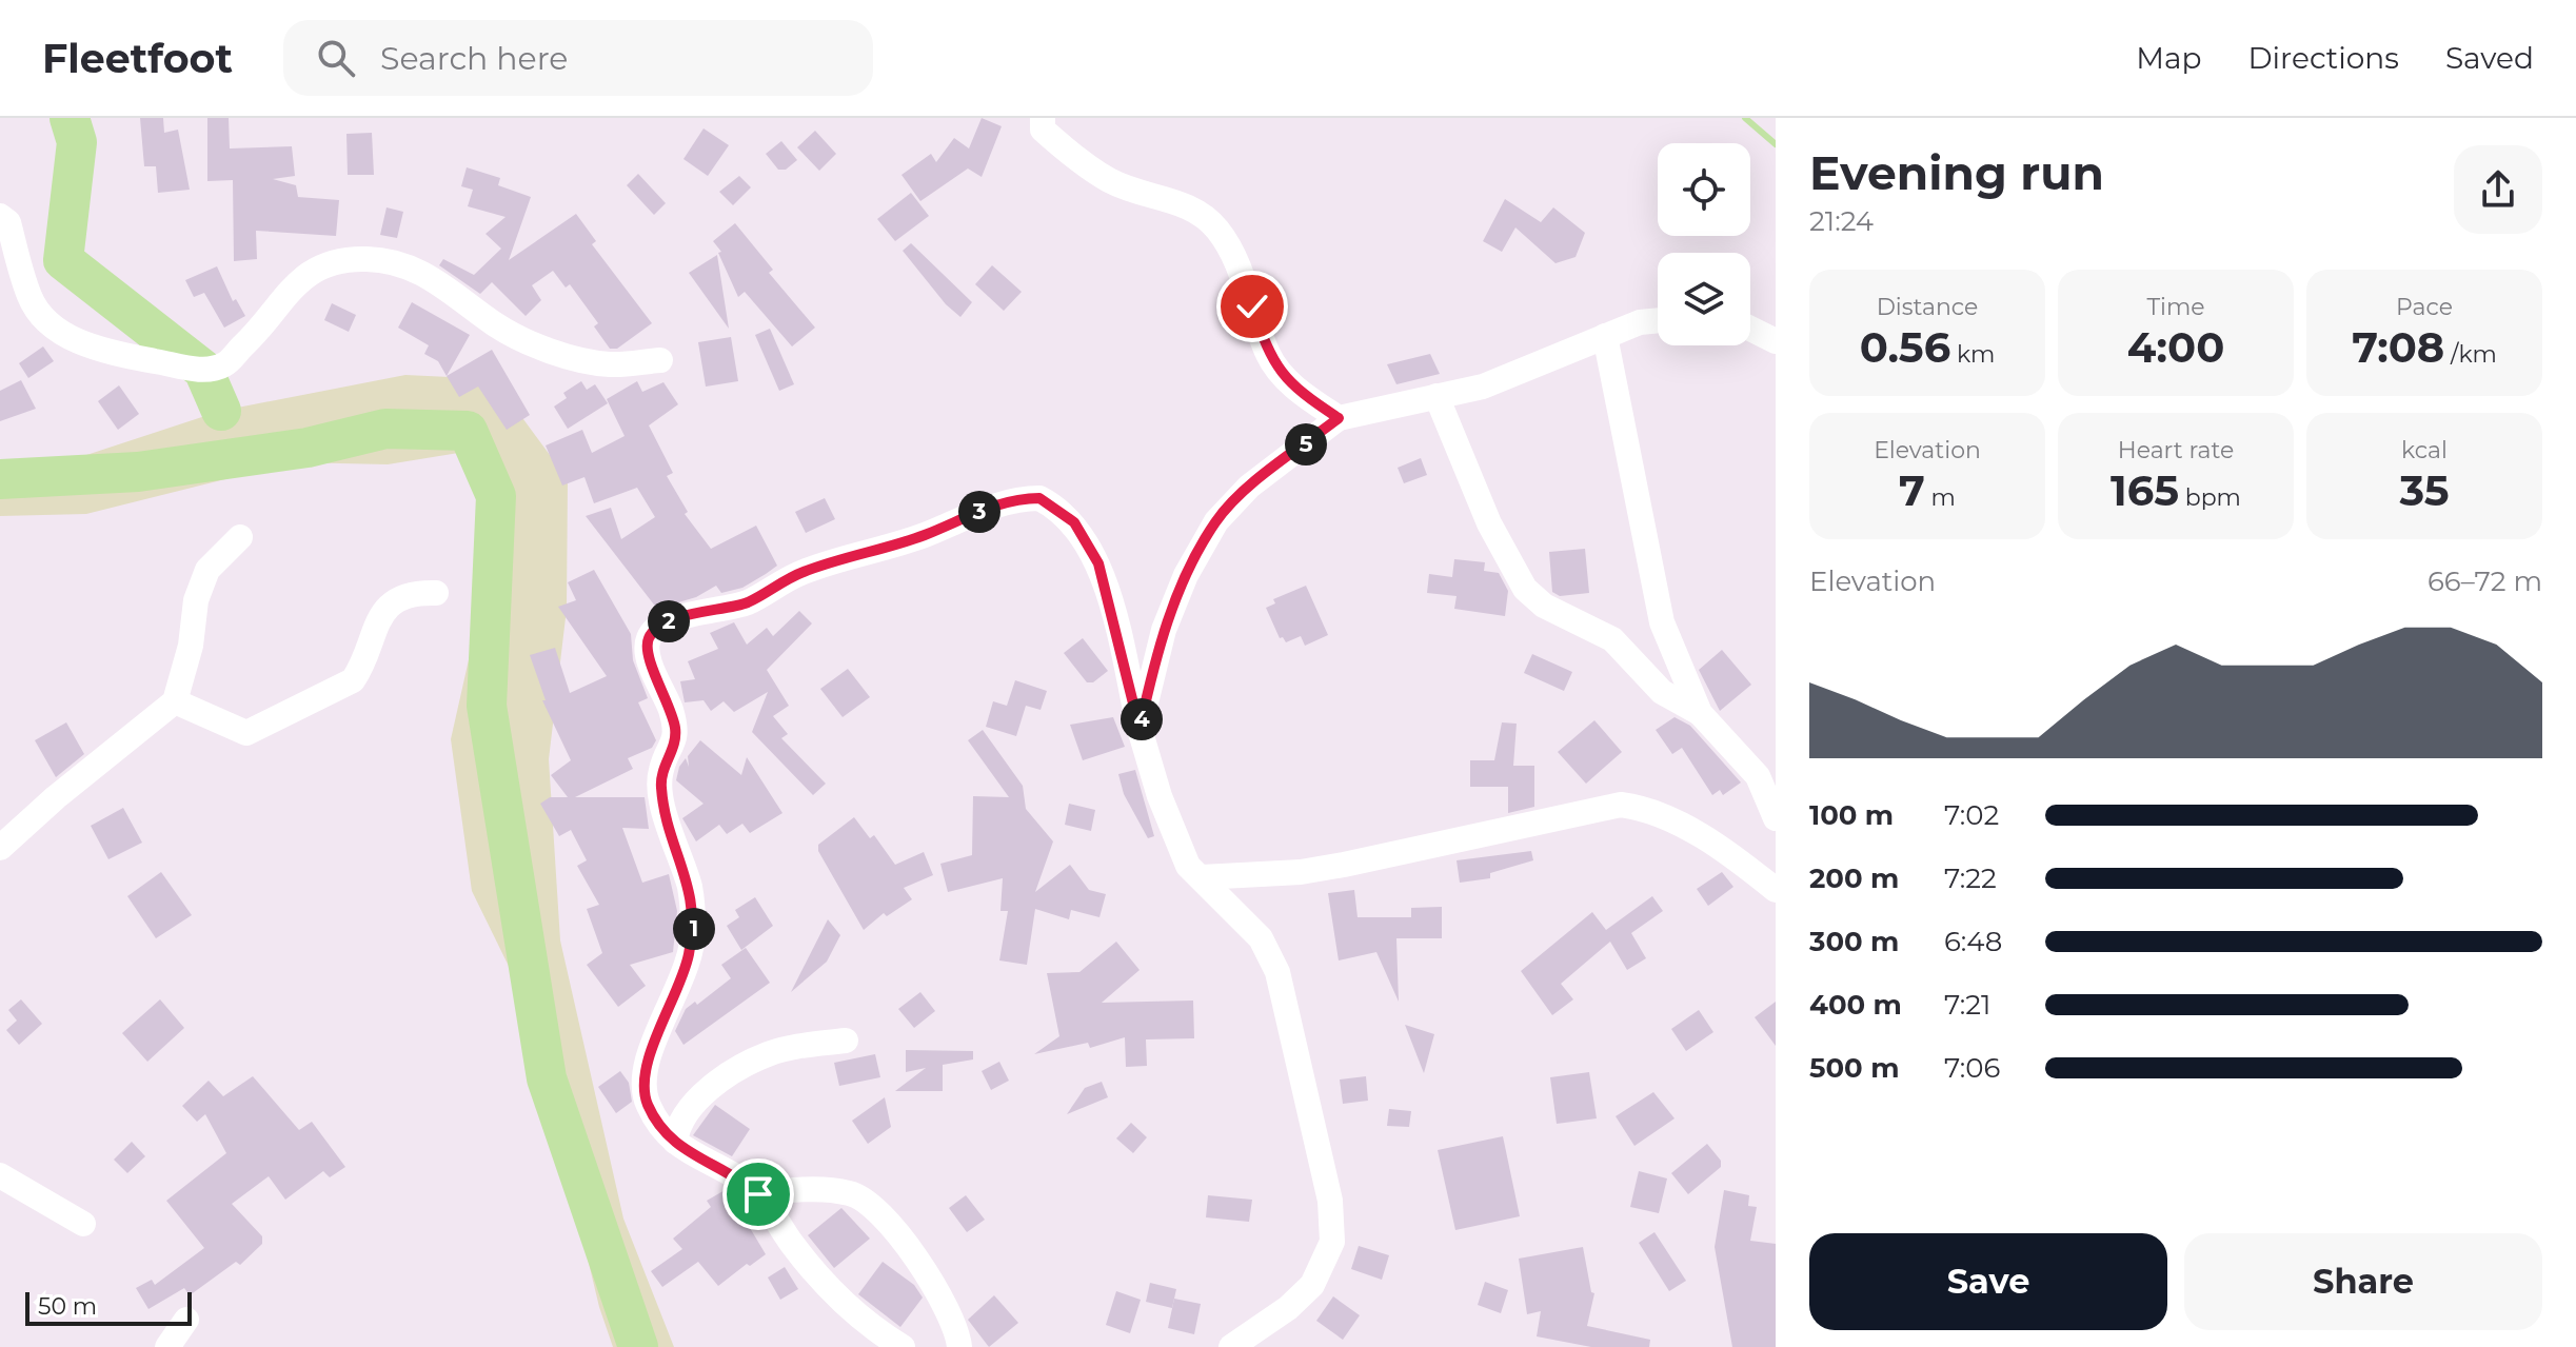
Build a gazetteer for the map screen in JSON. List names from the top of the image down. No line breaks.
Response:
{"scale_bar":"50 m","page":{"header":"Fleetfoot","search":"Search here","nav":["Map","Directions","Saved"],"heading":["Evening run","21:24"],"stats":[["Distance","0.56 km"],["Time","4:00"],["Pace","7:08 /km"],["Elevation","7 m"],["Heart rate","165 bpm"],["kcal","35"]],"pins":["5","3","2","4","1"],"chart":["Elevation","66–72 m"],"list":[{"name":"100 m","note":"7:02"},{"name":"200 m","note":"7:22"},{"name":"300 m","note":"6:48"},{"name":"400 m","note":"7:21"},{"name":"500 m","note":"7:06"}],"buttons":["Save","Share"],"scale":"50 m"}}
